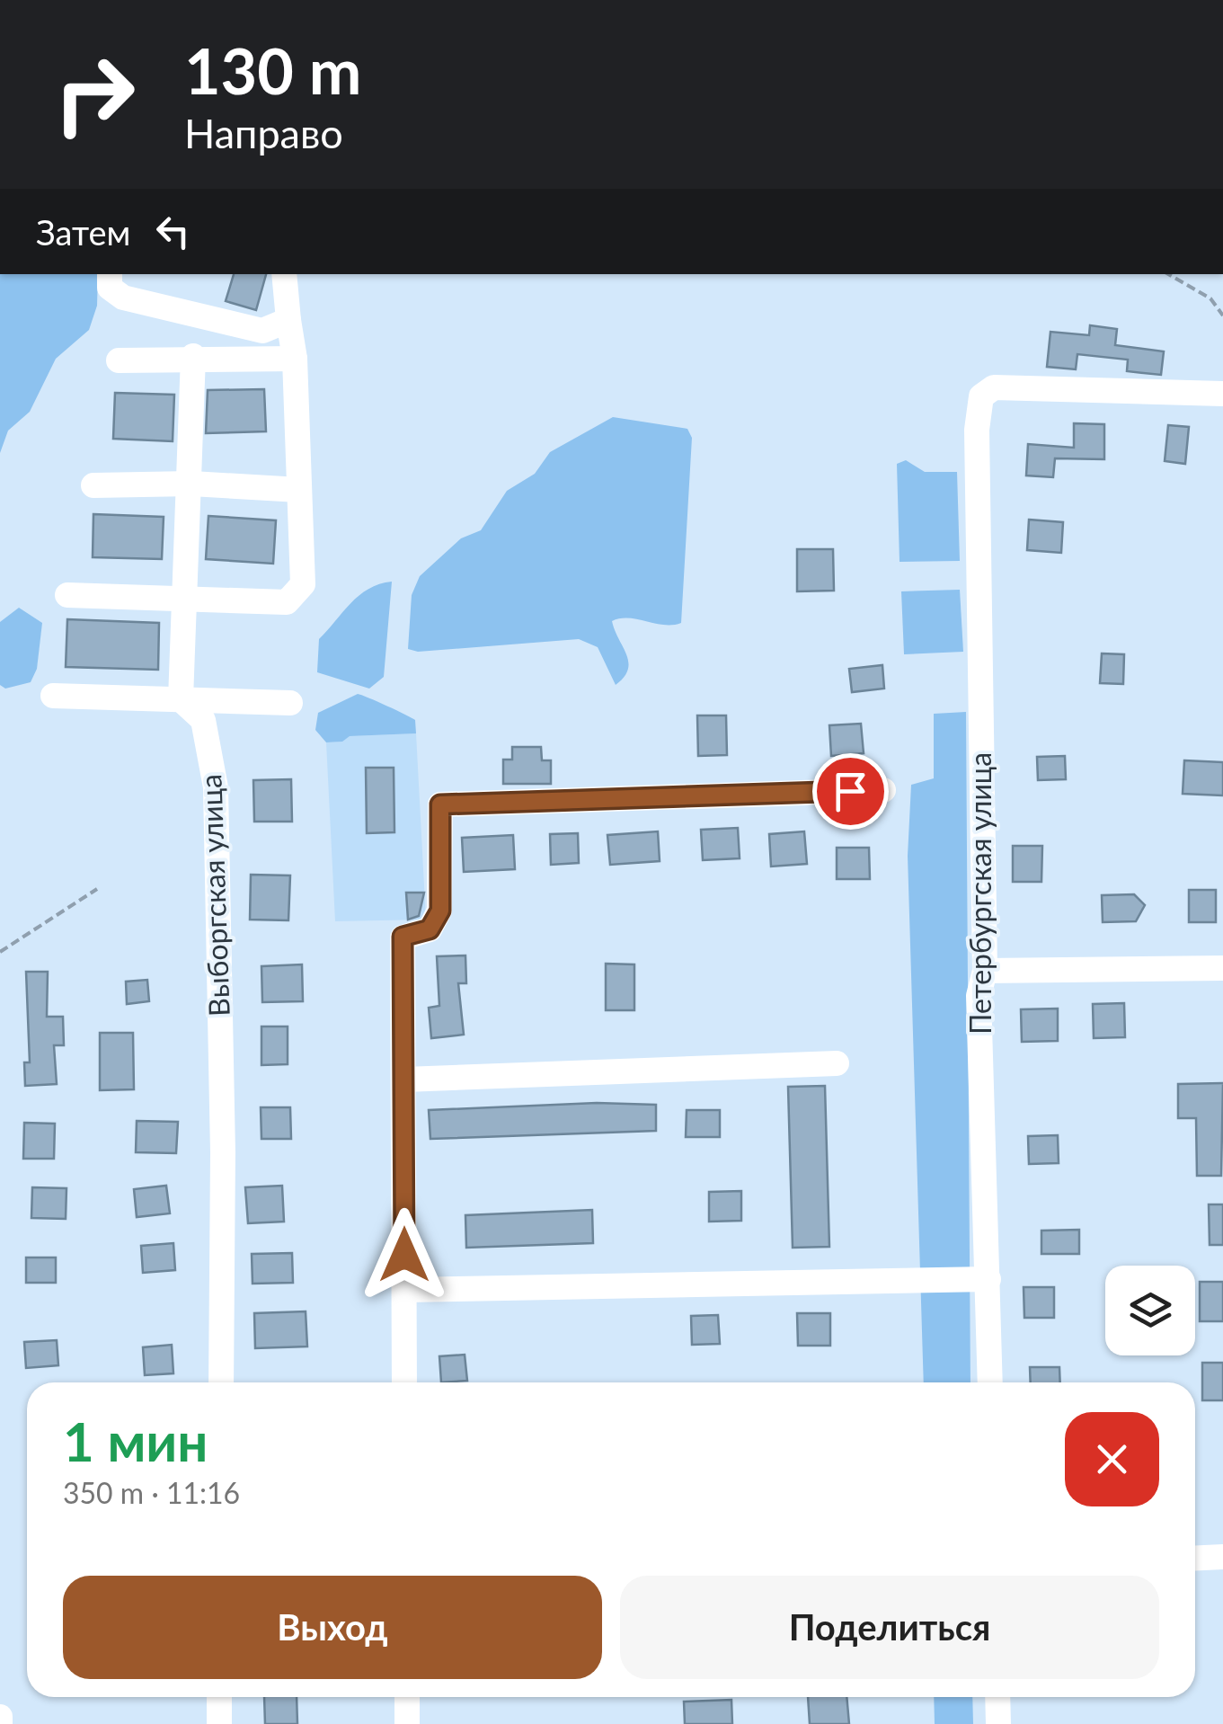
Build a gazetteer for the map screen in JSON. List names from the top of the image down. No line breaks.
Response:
{"streets":{"street":["Петербургская улица","Выборгская улица"]},"page":{"turn":["130 m","Направо"],"then":"Затем","heading":["1 мин","350 m · 11:16"],"buttons":["Выход","Поделиться"]}}
